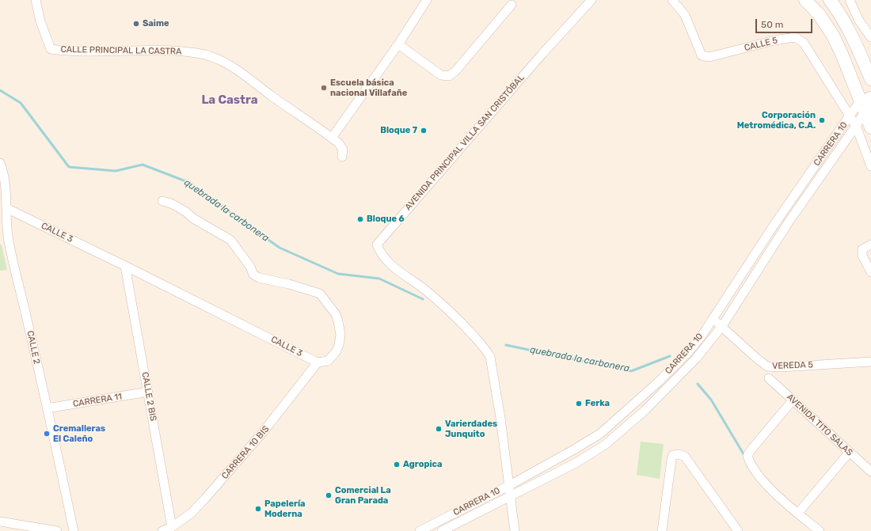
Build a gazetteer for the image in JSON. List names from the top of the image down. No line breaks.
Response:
{"streets":{"street":["CALLE 5","CALLE PRINCIPAL LA CASTRA","AVENIDA PRINCIPAL VILLA SAN CRISTÓBAL","CARRERA 10","CALLE 3","CALLE 2","VEREDA 5","CALLE 2 BIS","CARRERA 11","AVENIDA TITO SALAS","CARRERA 10 BIS"]},"crossings":[["CALLE 5","CARRERA 10"],["AVENIDA PRINCIPAL VILLA SAN CRISTÓBAL","CARRERA 10"],["CARRERA 10","VEREDA 5"],["CALLE 3","CALLE 2"],["CALLE 3","CALLE 2 BIS"],["CALLE 3","CARRERA 10 BIS"],["CALLE 2","CARRERA 11"],["CALLE 2 BIS","CARRERA 11"],["CALLE 2 BIS","CARRERA 10 BIS"]],"districts":["La Castra"],"water":["quebrada la carbonera"],"places":["Saime","Escuela básica nacional Villafañe","Corporación Metromédica, C.A.","Bloque 7","Bloque 6","Ferka","Varierdades Junquito","Cremalleras El Caleño","Agropica","Comercial La Gran Parada","Papelería Moderna"],"scale_bar":"50 m"}
